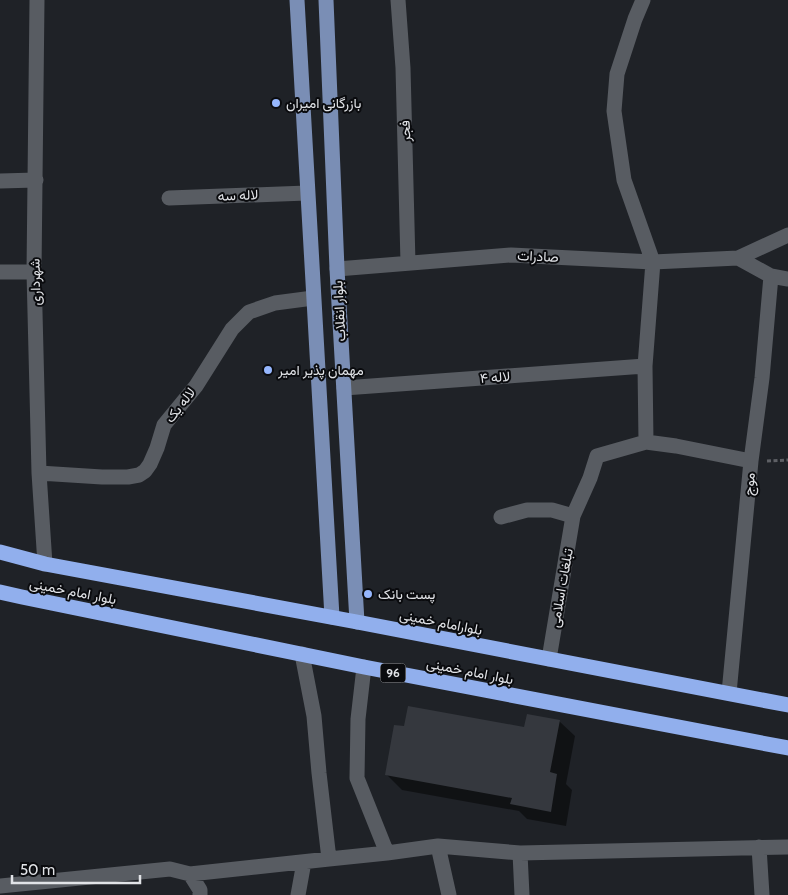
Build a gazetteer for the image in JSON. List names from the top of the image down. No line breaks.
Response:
{"streets":{"highway":["بلوار امام خمینی","بلوارامام خمینی","96"],"main road":["بلوار انقلاب"],"street":["فجر","لاله سه","صادرات","شهرداری","لاله ۴","لاله یک","موج","تبلغات اسلامی"]},"crossings":[["فجر","صادرات"],["لاله سه","بلوار انقلاب"],["صادرات","بلوار انقلاب"],["شهرداری","لاله یک"],["شهرداری","بلوارامام خمینی"],["بلوار انقلاب","لاله ۴"],["بلوار انقلاب","لاله یک"],["بلوار انقلاب","بلوارامام خمینی"],["موج","بلوارامام خمینی"],["تبلغات اسلامی","بلوارامام خمینی"]],"places":["بازرگانی امیران","مهمان پذیر امیر","پست بانک"],"scale_bar":"50 m"}
